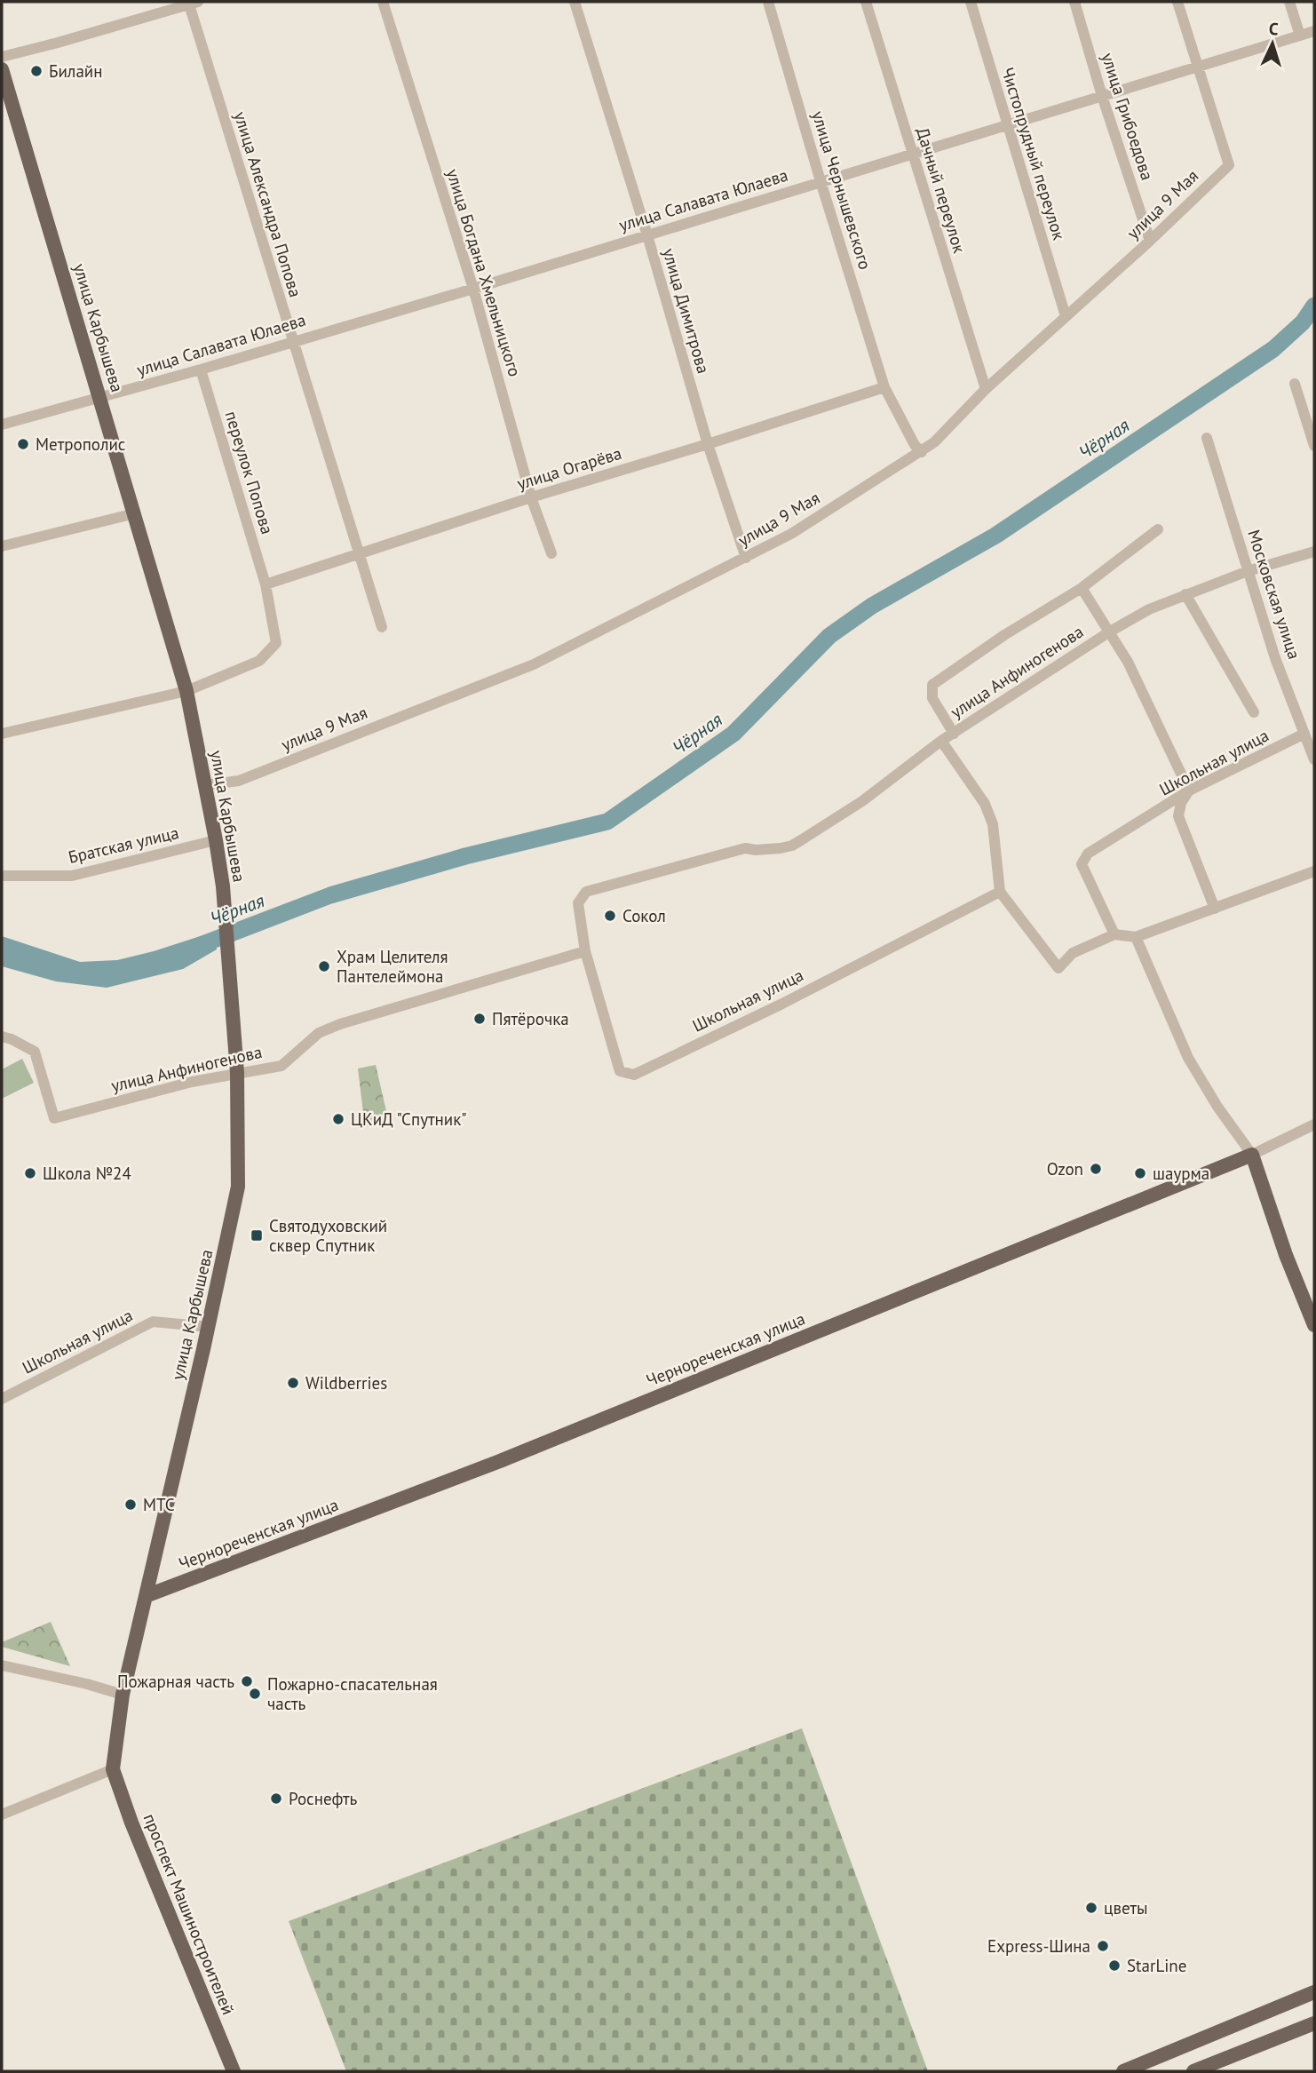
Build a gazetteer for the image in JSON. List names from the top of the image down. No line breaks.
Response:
{"streets":{"main road":["улица Карбышева","Чернореченская улица","проспект Машиностроителей"],"street":["улица Грибоедова","Чистопрудный переулок","улица Чернышевского","Дачный переулок","улица Салавата Юлаева","улица Александра Попова","улица 9 Мая","улица Богдана Хмельницкого","улица Димитрова","улица Огарёва","переулок Попова","Московская улица","улица Анфиногенова","Школьная улица","Братская улица"]},"crossings":[["улица Грибоедова","улица Салавата Юлаева"],["улица Грибоедова","улица 9 Мая"],["Чистопрудный переулок","улица Салавата Юлаева"],["Чистопрудный переулок","улица 9 Мая"],["улица Чернышевского","улица Салавата Юлаева"],["улица Чернышевского","улица 9 Мая"],["улица Чернышевского","улица Огарёва"],["Дачный переулок","улица Салавата Юлаева"],["Дачный переулок","улица 9 Мая"],["улица Салавата Юлаева","улица Александра Попова"],["улица Салавата Юлаева","улица 9 Мая"],["улица Салавата Юлаева","улица Богдана Хмельницкого"],["улица Салавата Юлаева","улица Димитрова"],["улица Салавата Юлаева","улица Карбышева"],["улица Салавата Юлаева","переулок Попова"],["улица Александра Попова","улица Огарёва"],["улица 9 Мая","улица Димитрова"],["улица 9 Мая","улица Карбышева"],["улица Богдана Хмельницкого","улица Огарёва"],["улица Димитрова","улица Огарёва"],["улица Карбышева","переулок Попова"],["улица Карбышева","улица Анфиногенова"],["улица Карбышева","Школьная улица"],["улица Карбышева","Братская улица"],["улица Карбышева","Чернореченская улица"],["улица Карбышева","проспект Машиностроителей"],["улица Огарёва","переулок Попова"],["Московская улица","улица Анфиногенова"],["Московская улица","Школьная улица"],["улица Анфиногенова","Школьная улица"]],"water":["Чёрная"],"places":{"other":["Билайн","Метрополис","Сокол","Храм Целителя Пантелеймона","Пятёрочка","ЦКиД \"Спутник\"","Ozon","Школа №24","шаурма","Wildberries","МТС","Пожарная часть","Пожарно-спасательная часть","Роснефть","цветы","Express-Шина","StarLine"],"transit":["Святодуховский сквер Спутник"]},"north":"top"}
